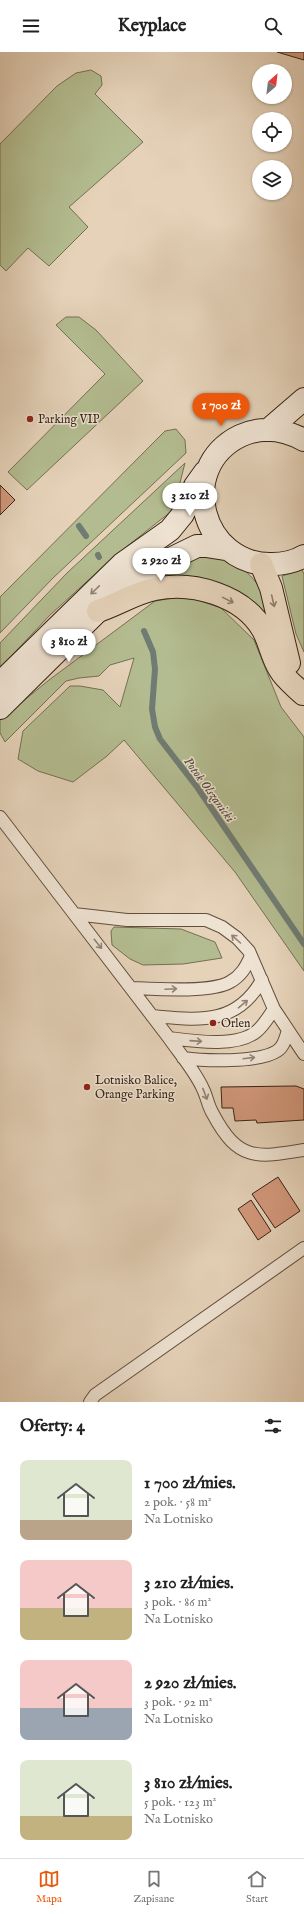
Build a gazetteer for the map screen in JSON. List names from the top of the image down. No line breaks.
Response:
{"water":["Potok Olszanicki"],"places":["Parking VIP","Orlen","Lotnisko Balice, Orange Parking"],"north":"top right","page":{"header":"Keyplace","price":["1 700 zł","3 210 zł","2 920 zł","3 810 zł"],"heading":"Oferty: 4","list":[{"name":"1 700 zł/mies.","note":"2 pok. · 58 m² · Na Lotnisko"},{"name":"3 210 zł/mies.","note":"3 pok. · 86 m² · Na Lotnisko"},{"name":"2 920 zł/mies.","note":"3 pok. · 92 m² · Na Lotnisko"},{"name":"3 810 zł/mies.","note":"5 pok. · 123 m² · Na Lotnisko"}],"tabs":["Mapa","Zapisane","Start"]}}
